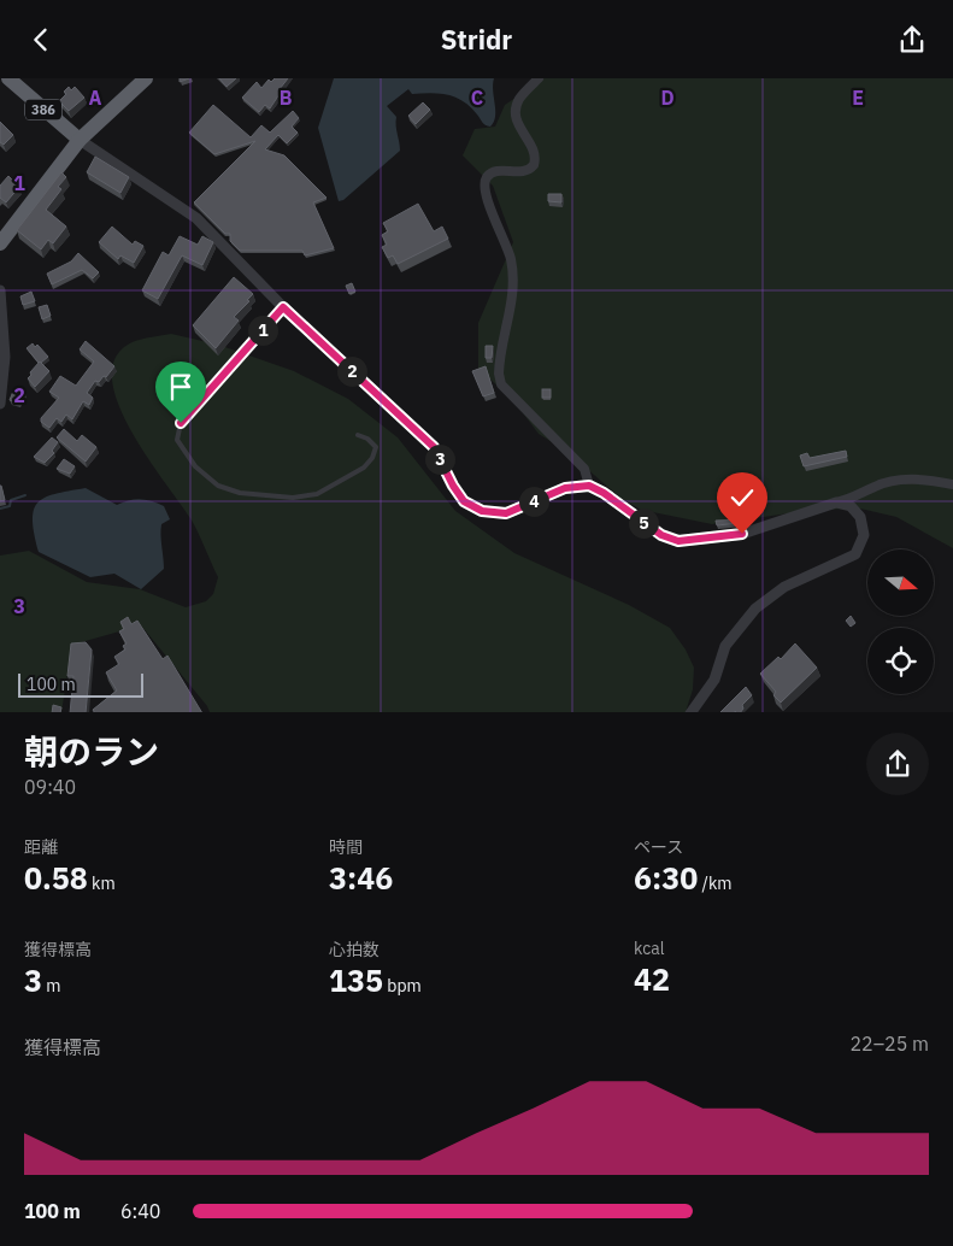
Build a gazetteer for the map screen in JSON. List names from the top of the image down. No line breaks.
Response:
{"streets":{"highway":["386"]},"scale_bar":"100 m","north":"right","page":{"header":"Stridr","pins":["1","2","3","4","5"],"scale":"100 m","heading":["朝のラン","09:40"],"stats":[["距離","0.58 km"],["時間","3:46"],["ペース","6:30 /km"],["獲得標高","3 m"],["心拍数","135 bpm"],["kcal","42"]],"chart":["獲得標高","22–25 m"],"list":[{"name":"100 m","note":"6:40"}]},"grid":{"columns":["A","B","C","D","E"],"rows":["1","2","3"]}}
